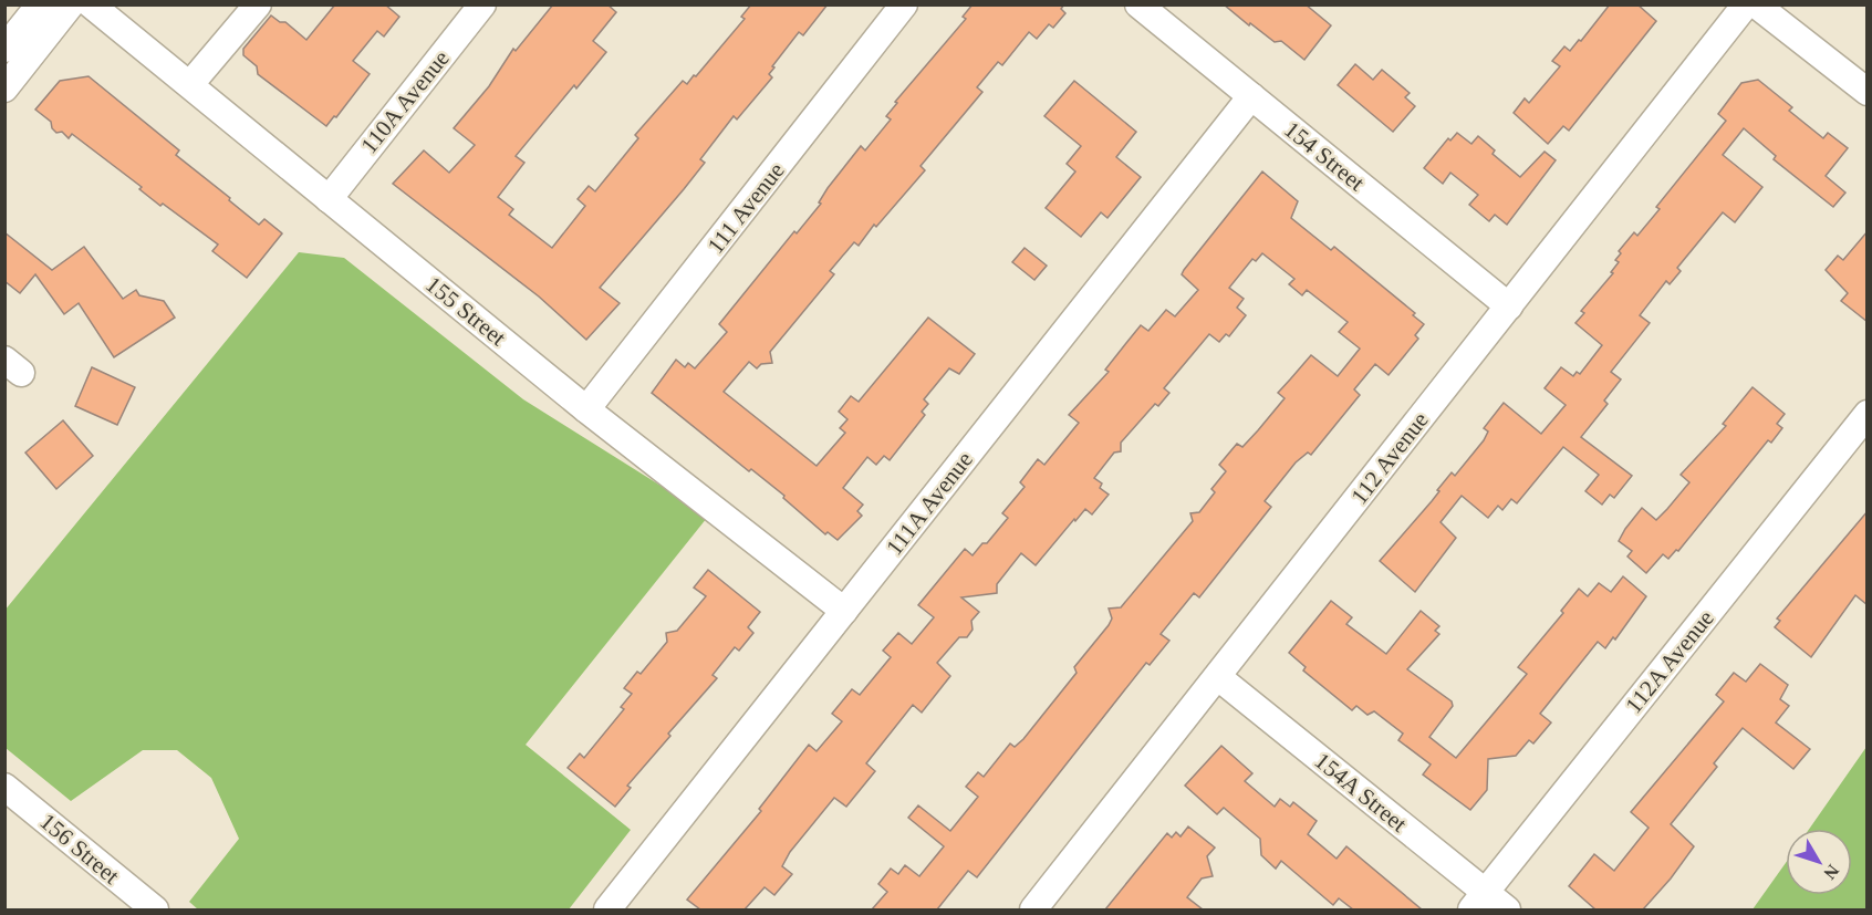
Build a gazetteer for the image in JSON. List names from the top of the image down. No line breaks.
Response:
{"streets":{"street":["110A Avenue","154 Street","111 Avenue","155 Street","112 Avenue","111A Avenue","112A Avenue","154A Street","156 Street"]},"crossings":[["110A Avenue","155 Street"],["154 Street","112 Avenue"],["154 Street","111A Avenue"],["111 Avenue","155 Street"],["155 Street","111A Avenue"],["112 Avenue","154A Street"],["112A Avenue","154A Street"]],"north":"bottom right"}
